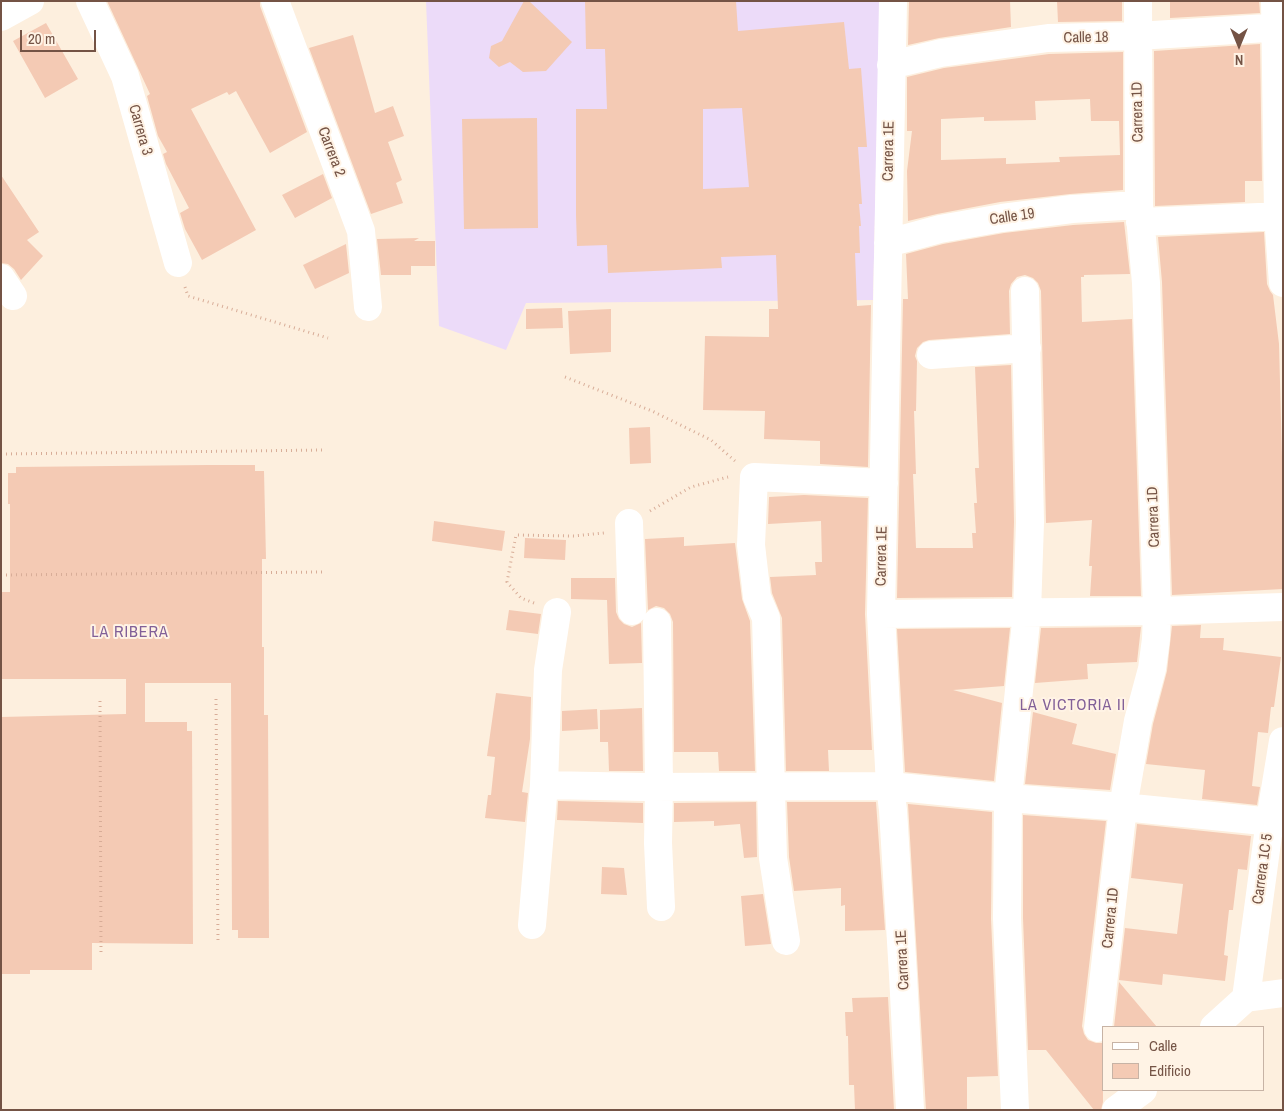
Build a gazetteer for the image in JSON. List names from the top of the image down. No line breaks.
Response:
{"streets":{"street":["Calle 18","Carrera 1D","Carrera 3","Carrera 1E","Carrera 2","Calle 19","Carrera 1C 5"]},"crossings":[["Calle 18","Carrera 1D"],["Calle 18","Carrera 1E"],["Carrera 1D","Calle 19"],["Carrera 1E","Calle 19"]],"districts":["LA RIBERA","LA VICTORIA II"],"legend":["Calle","Edificio"],"scale_bar":"20 m","north":"bottom"}
